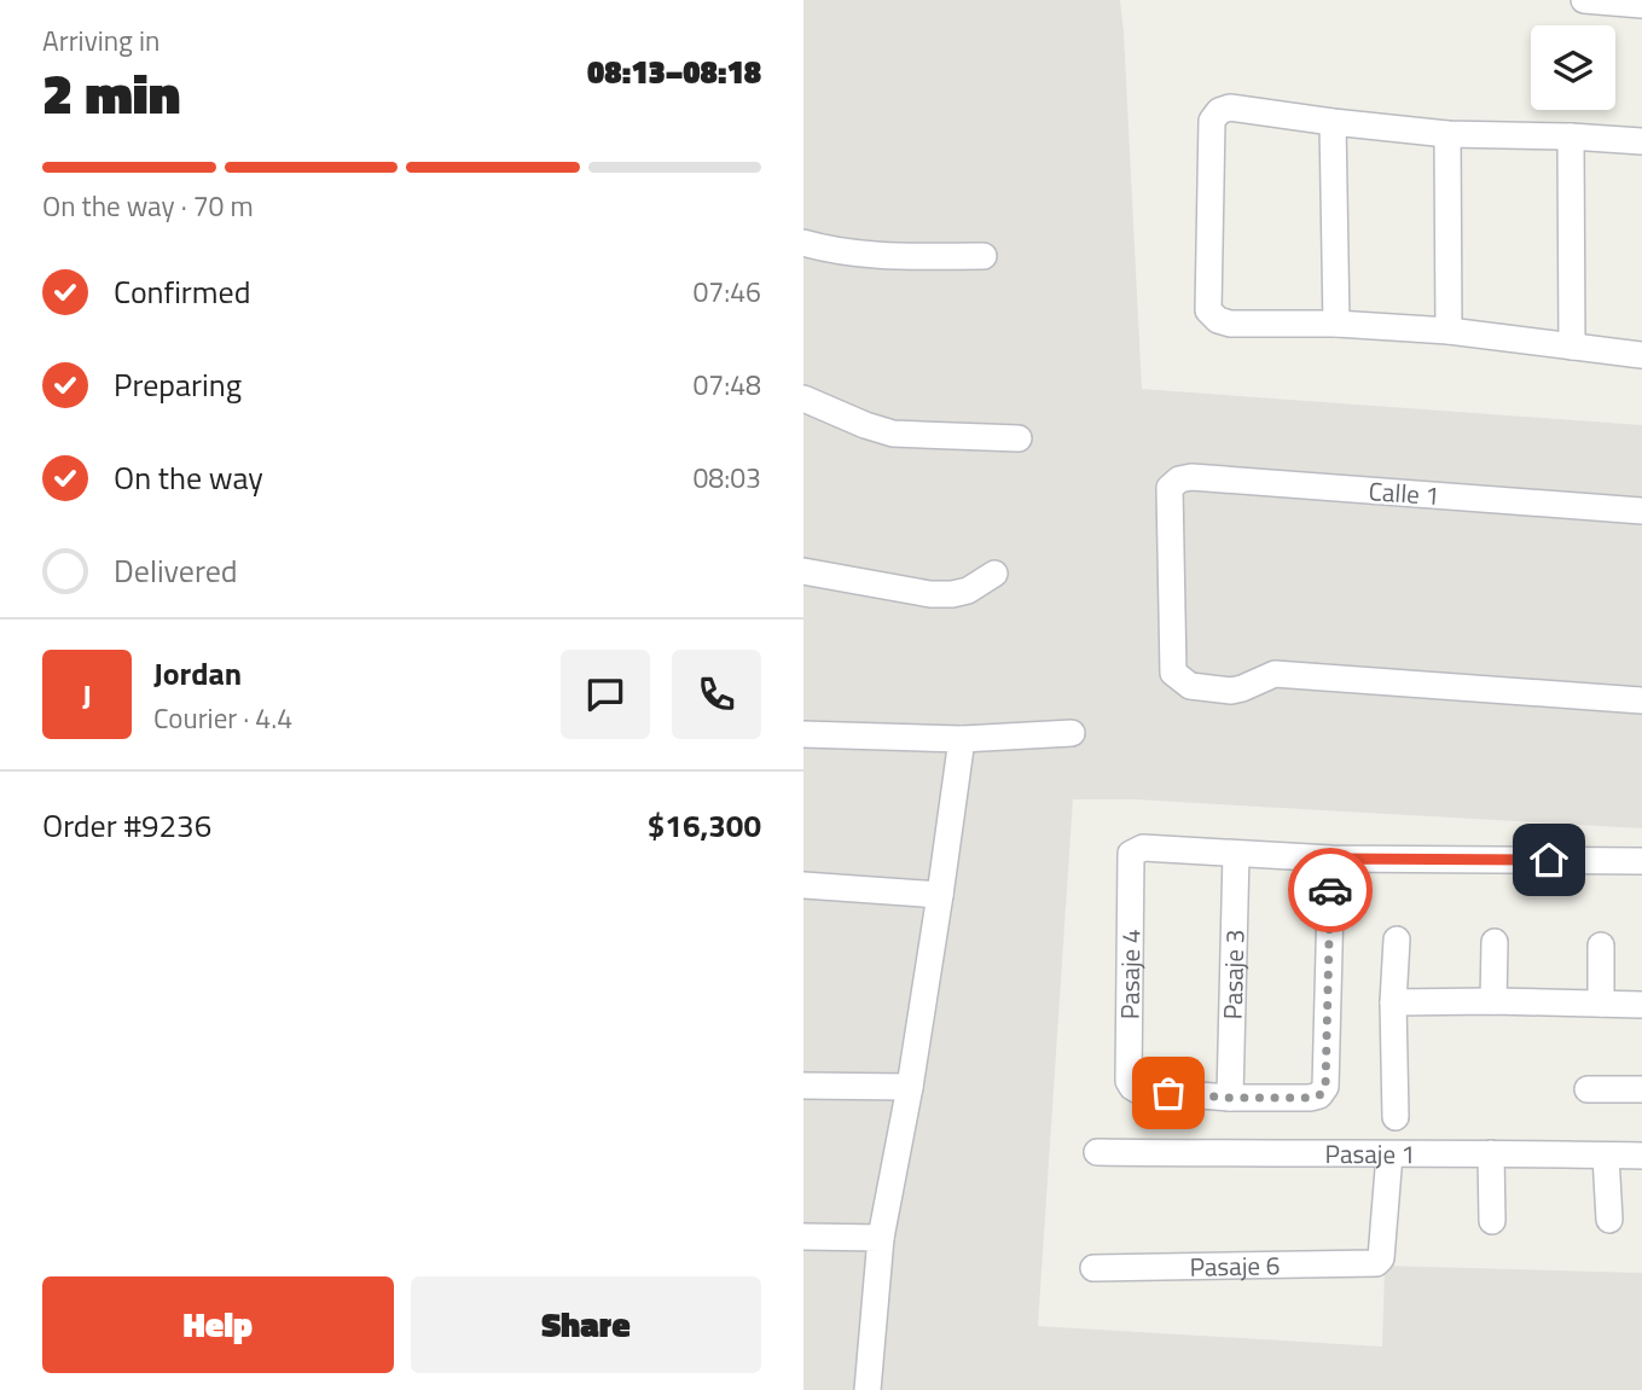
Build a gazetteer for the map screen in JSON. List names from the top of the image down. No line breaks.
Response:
{"streets":{"street":["Calle 1","Pasaje 4","Pasaje 3","Pasaje 1","Pasaje 6"]},"crossings":[["Pasaje 4","Pasaje 3"],["Pasaje 1","Pasaje 6"]],"page":{"heading":["2 min","Arriving in","08:13–08:18"],"panel":["Jordan","Courier · 4.4","Order #9236","$16,300"],"bar":"On the way · 70 m","list":[["Confirmed","07:46"],["Preparing","07:48"],["On the way","08:03"],"Delivered"],"round":"J","buttons":["Help","Share"]}}
